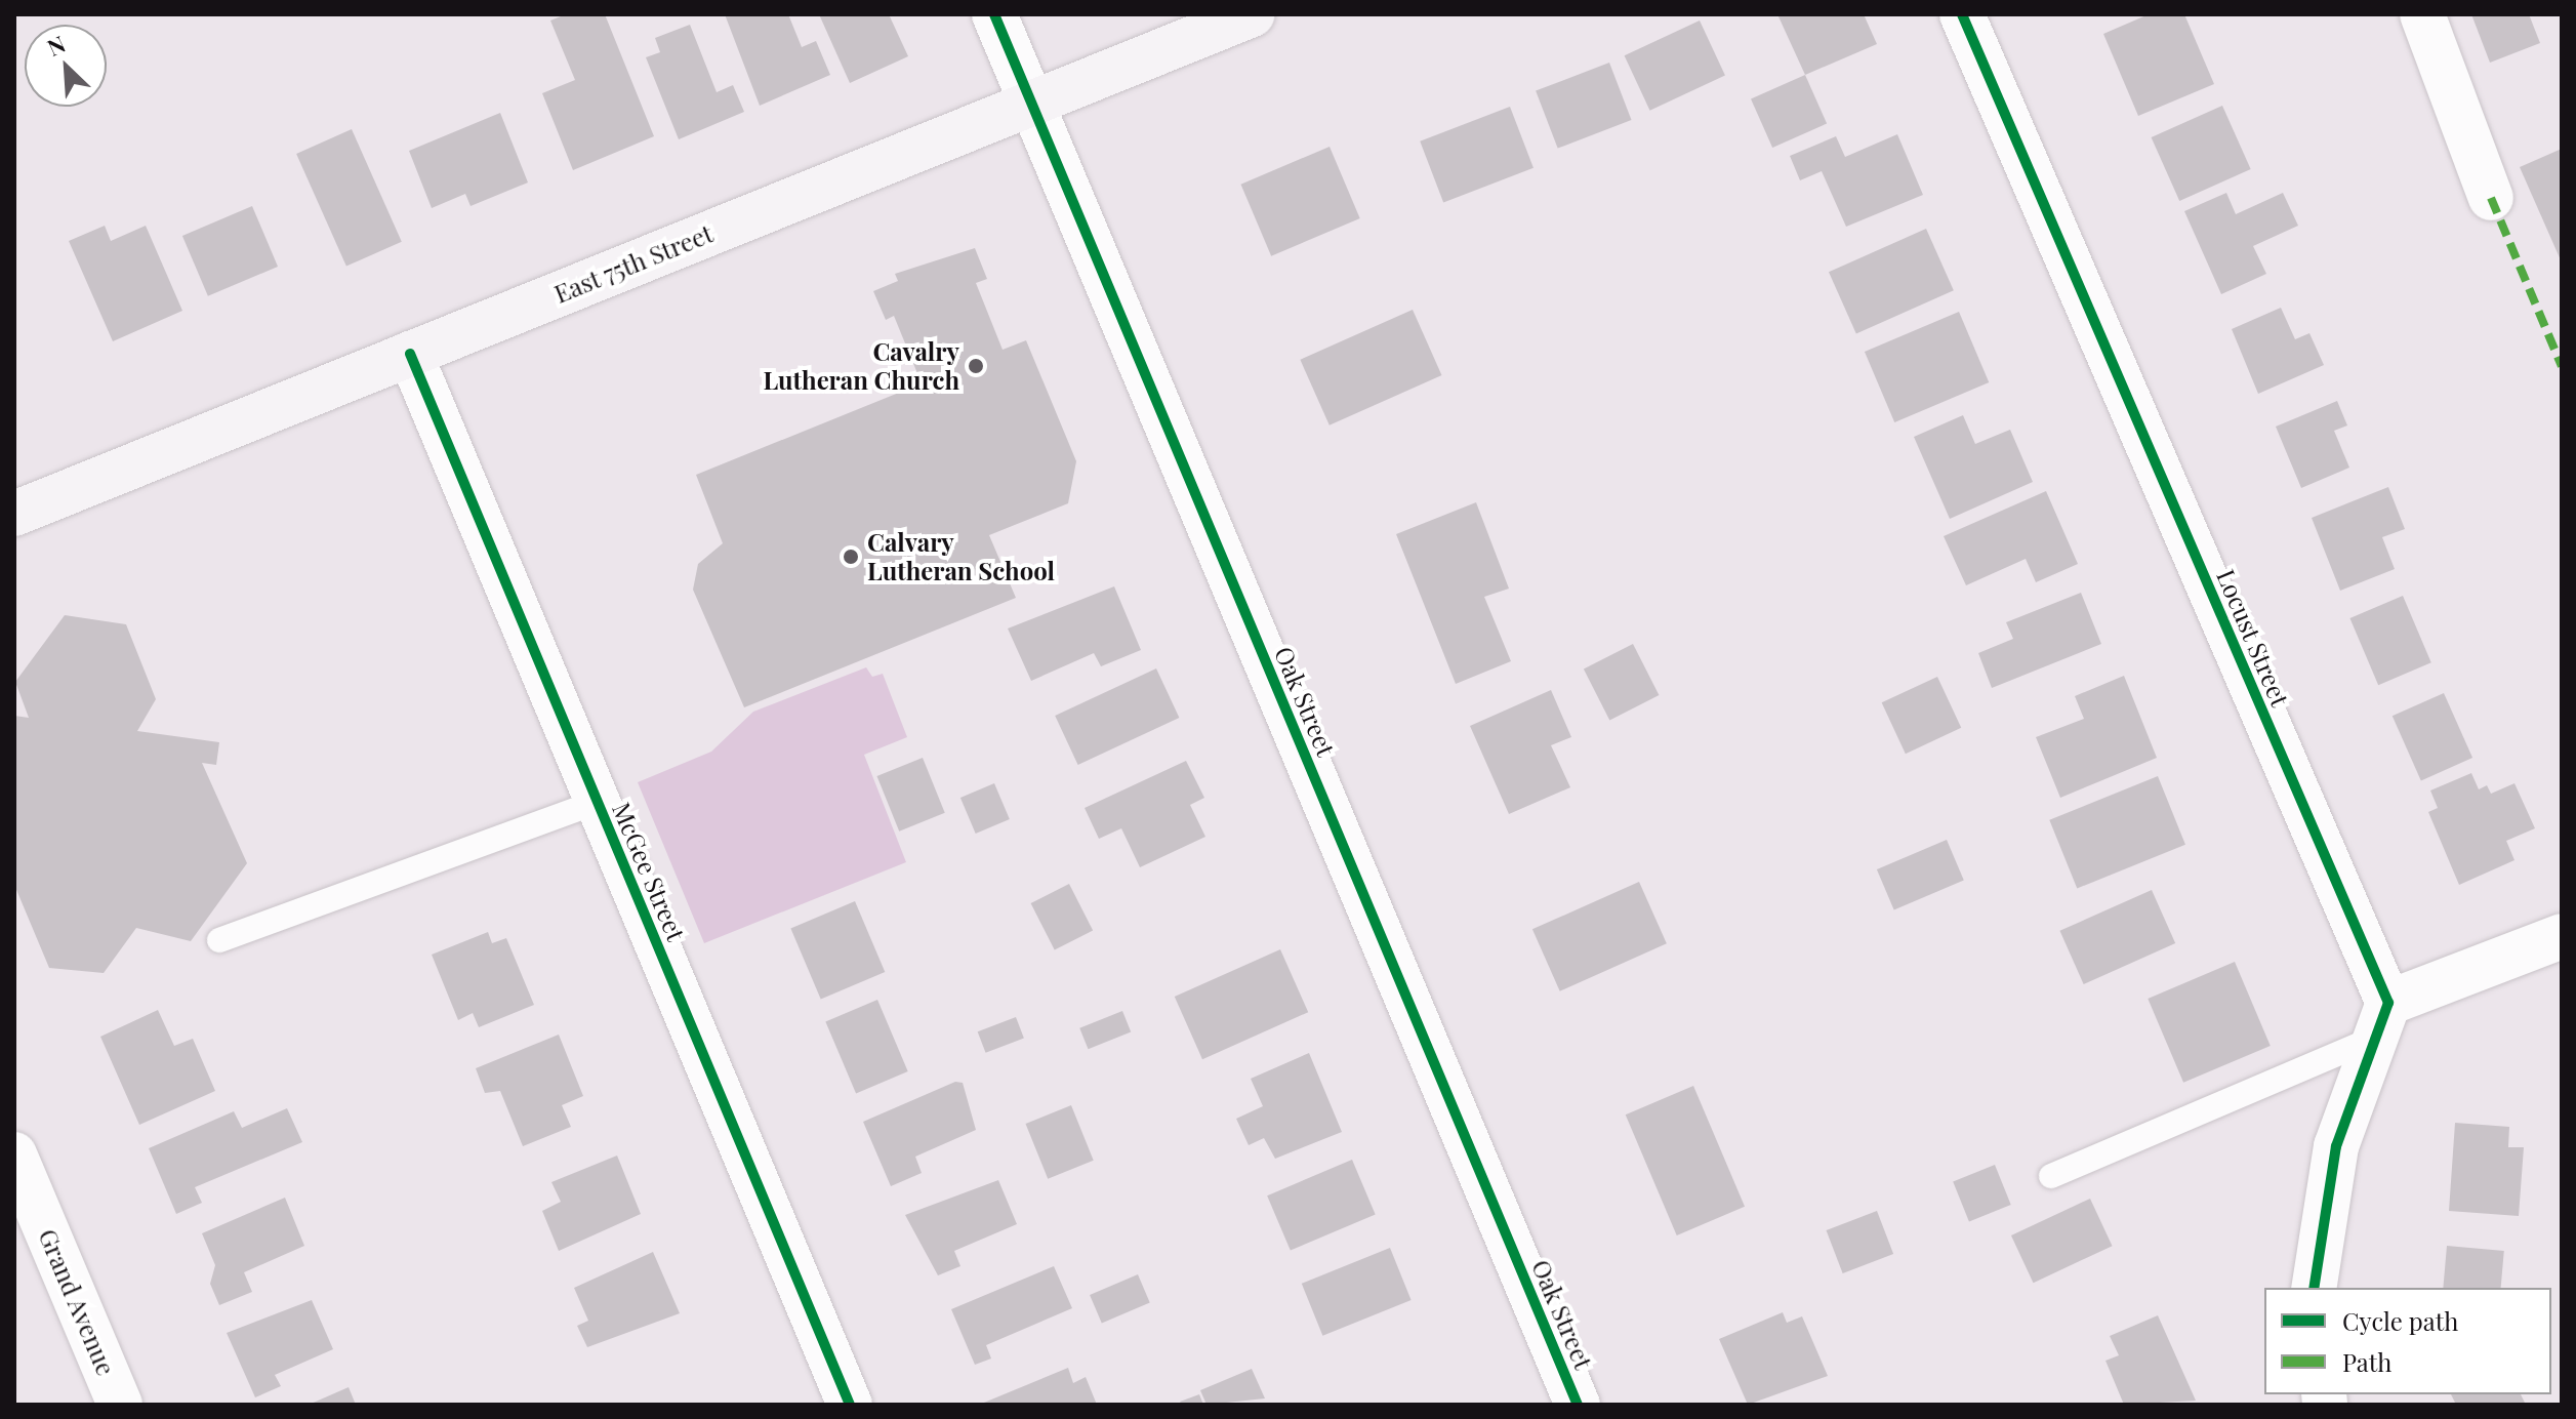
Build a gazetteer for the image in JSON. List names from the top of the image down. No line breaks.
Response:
{"streets":{"main road":["East 75th Street"],"street":["Locust Street","Oak Street","McGee Street","Grand Avenue"]},"crossings":[["East 75th Street","Oak Street"],["East 75th Street","McGee Street"]],"places":["Cavalry Lutheran Church","Calvary Lutheran School"],"legend":["Cycle path","Path"],"north":"top left"}
